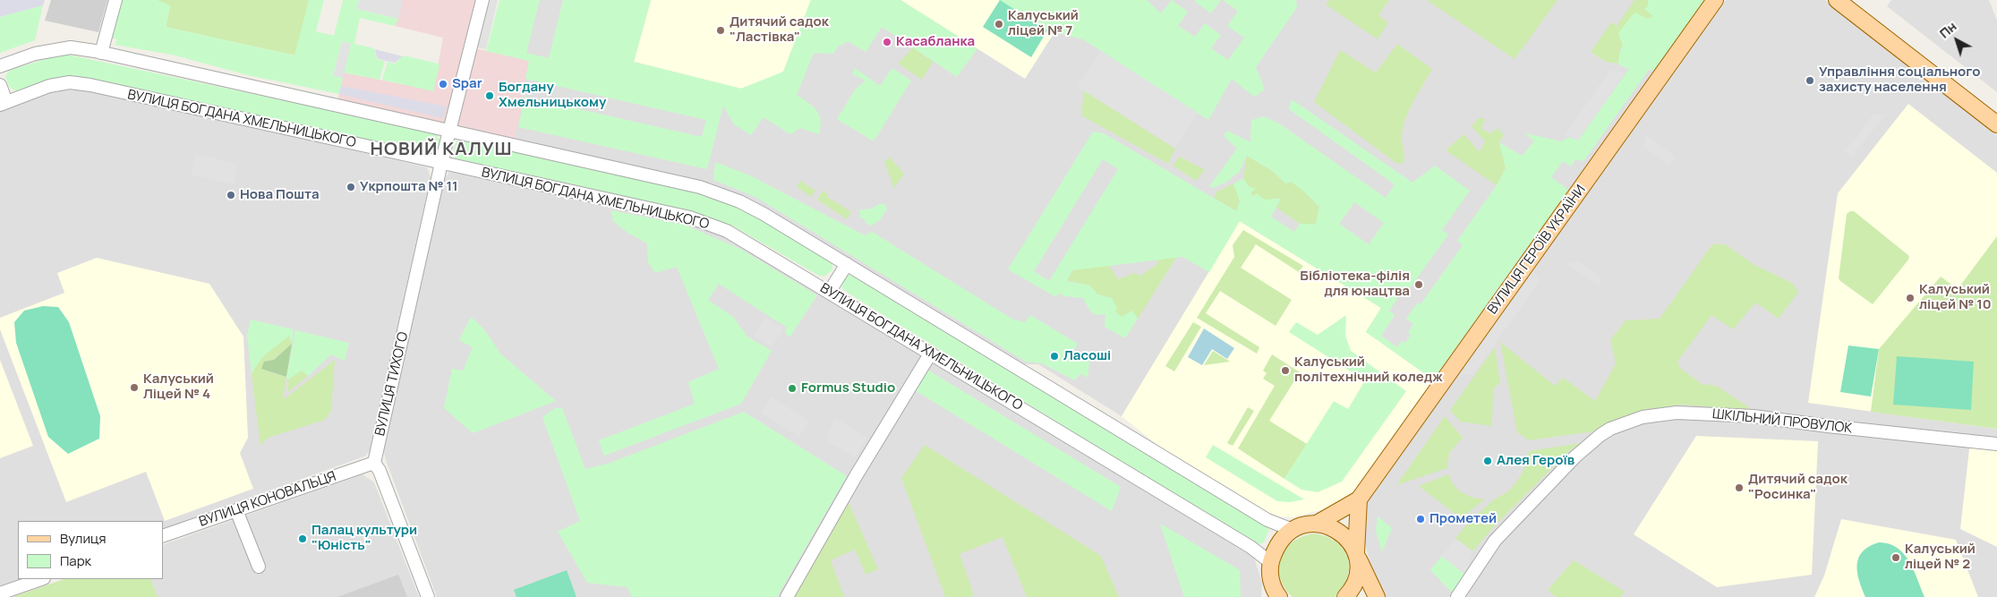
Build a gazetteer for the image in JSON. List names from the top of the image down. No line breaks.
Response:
{"streets":{"main road":["ВУЛИЦЯ ГЕРОЇВ УКРАЇНИ"],"street":["ВУЛИЦЯ БОГДАНА ХМЕЛЬНИЦЬКОГО","ВУЛИЦЯ ТИХОГО","ШКІЛЬНИЙ ПРОВУЛОК","ВУЛИЦЯ КОНОВАЛЬЦЯ"]},"crossings":[["ВУЛИЦЯ БОГДАНА ХМЕЛЬНИЦЬКОГО","ВУЛИЦЯ ТИХОГО"],["ВУЛИЦЯ ТИХОГО","ВУЛИЦЯ КОНОВАЛЬЦЯ"]],"districts":["НОВИЙ КАЛУШ"],"places":["Калуський ліцей № 7","Дитячий садок \"Ластівка\"","Касабланка","Управління соціального захисту населення","Spar","Богдану Хмельницькому","Укрпошта № 11","Нова Пошта","Бібліотека-філія для юнацтва","Калуський ліцей № 10","Ласоші","Калуський політехнічний коледж","Калуський Ліцей № 4","Formus Studio","Алея Героїв","Дитячий садок \"Росинка\"","Прометей","Палац культури \"Юність\"","Калуський ліцей № 2"],"legend":["Вулиця","Парк"],"north":"top left"}
